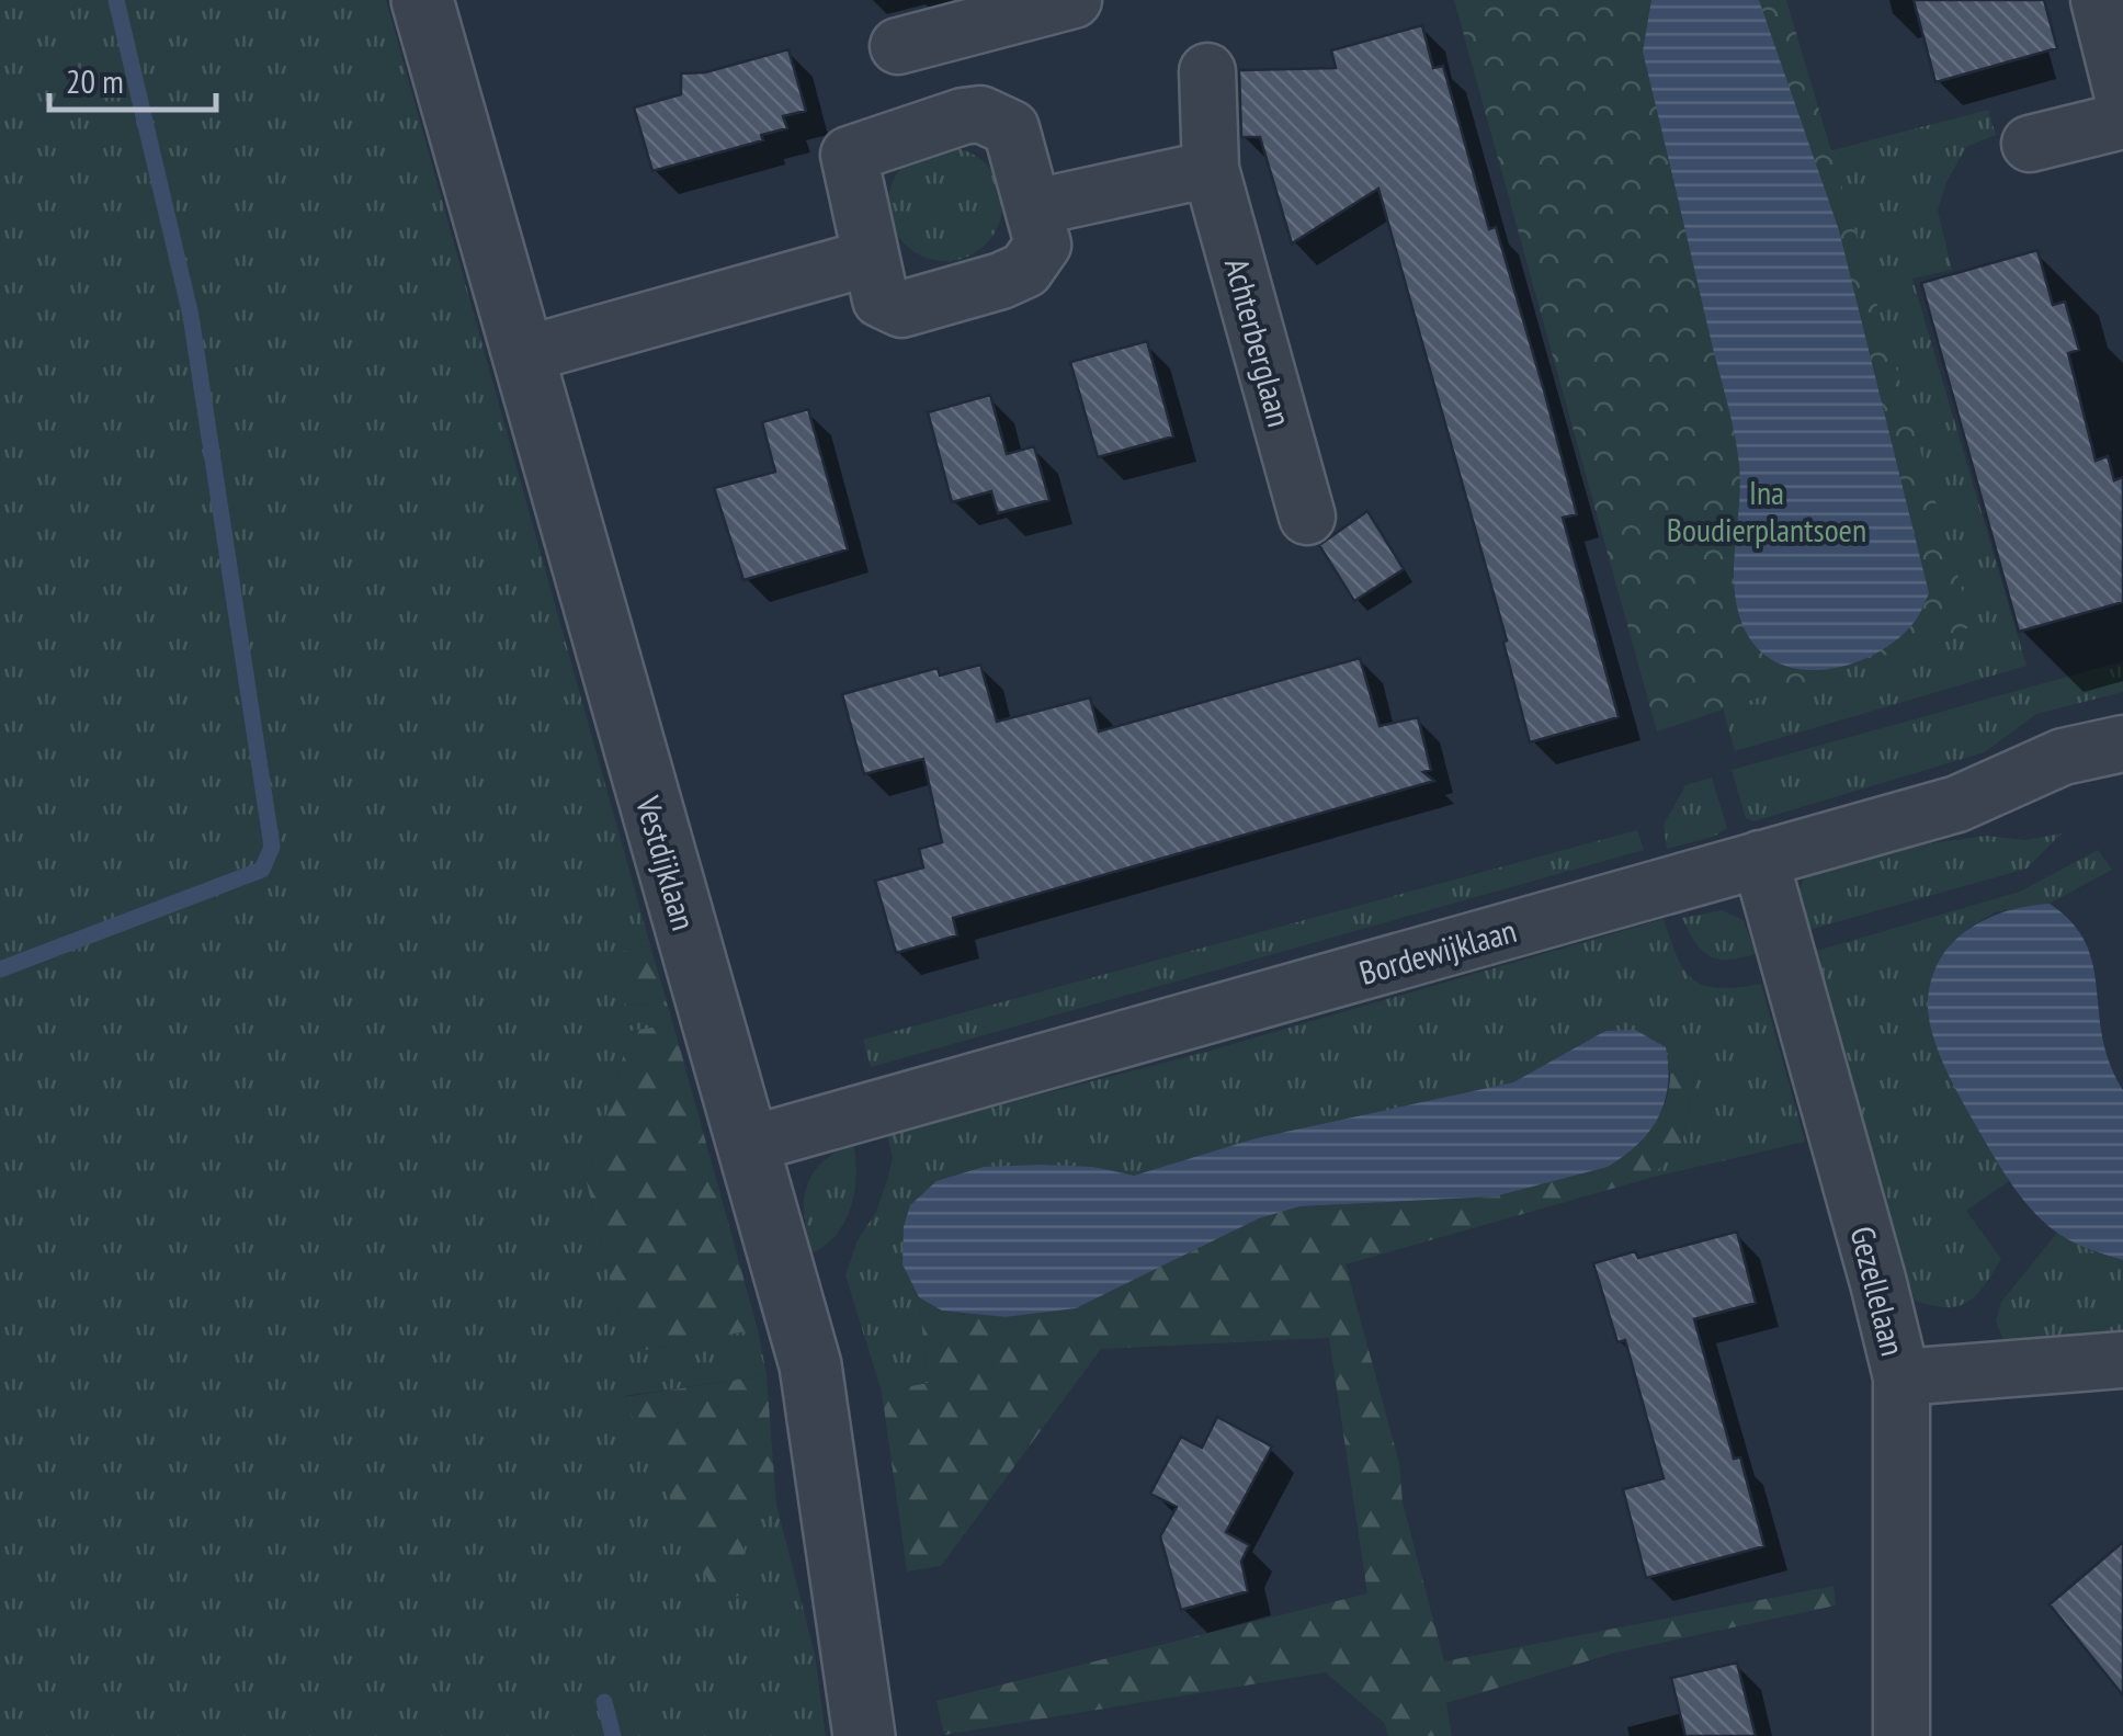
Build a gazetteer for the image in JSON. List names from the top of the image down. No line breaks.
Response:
{"streets":{"street":["Achterberglaan","Vestdijklaan","Bordewijklaan","Gezellelaan"]},"crossings":[["Vestdijklaan","Bordewijklaan"],["Bordewijklaan","Gezellelaan"]],"parks":["Ina Boudierplantsoen"],"scale_bar":"20 m"}
